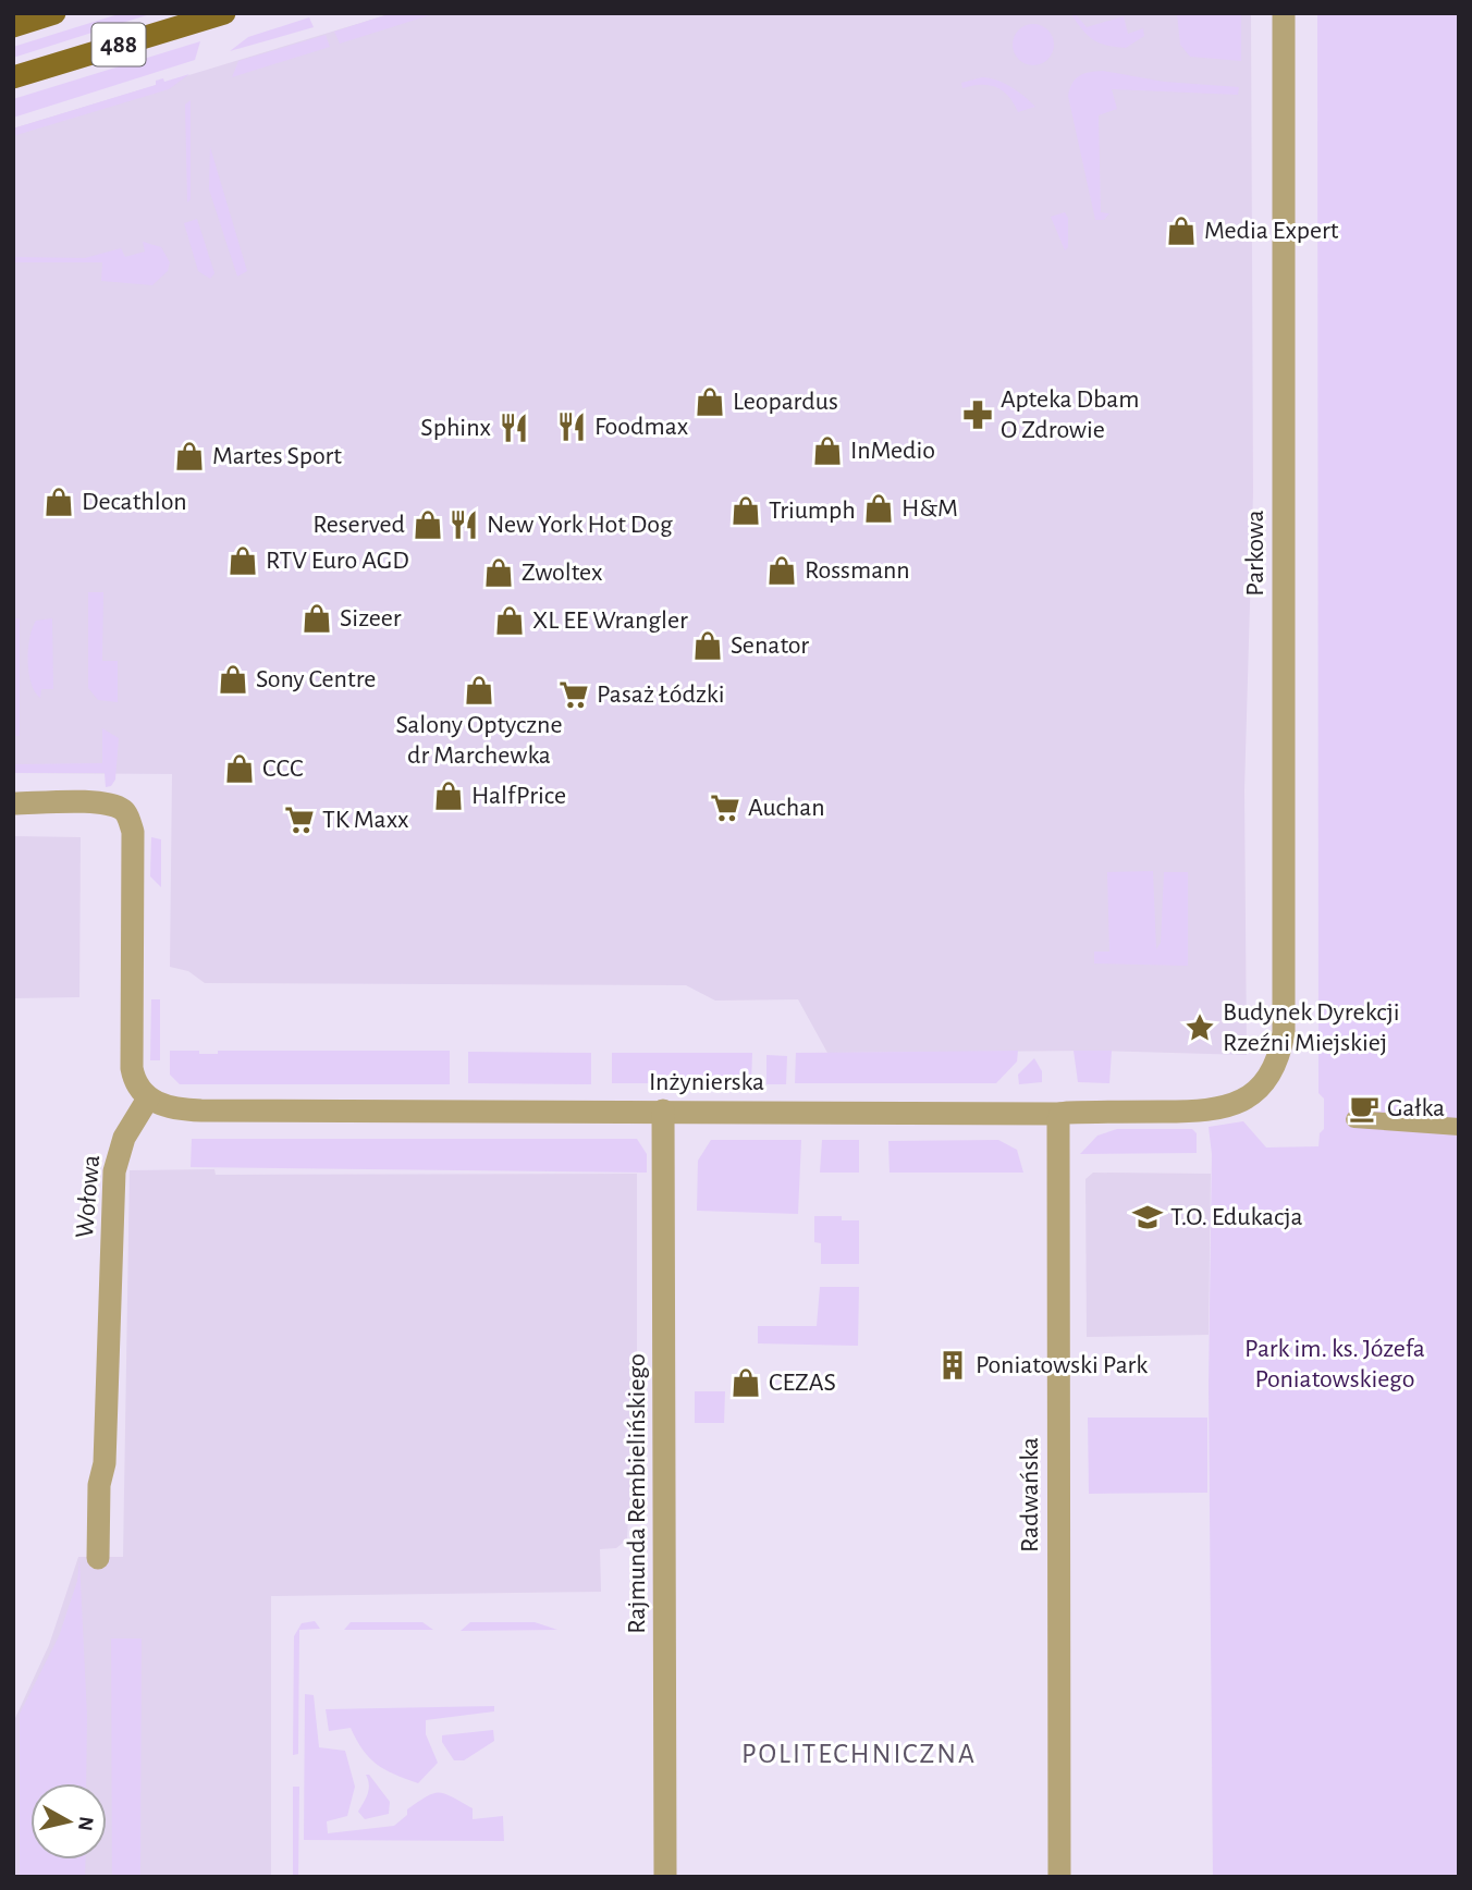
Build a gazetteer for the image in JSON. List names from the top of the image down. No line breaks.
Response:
{"streets":{"main road":["488"],"street":["Parkowa","Inżynierska","Wołowa","Rajmunda Rembielińskiego","Radwańska"]},"crossings":[["Parkowa","Inżynierska"],["Inżynierska","Wołowa"],["Inżynierska","Rajmunda Rembielińskiego"],["Inżynierska","Radwańska"]],"districts":["POLITECHNICZNA"],"parks":["Park im. ks. Józefa Poniatowskiego"],"places":{"shop":["Media Expert","Leopardus","InMedio","Martes Sport","Decathlon","H&M","Triumph","Reserved","RTV Euro AGD","Rossmann","Zwoltex","Sizeer","XL EE Wrangler","Senator","Sony Centre","Salony Optyczne dr Marchewka","CCC","HalfPrice","CEZAS"],"pharmacy":["Apteka Dbam O Zdrowie"],"restaurant":["Foodmax","Sphinx","New York Hot Dog"],"supermarket":["Pasaż Łódzki","Auchan","TK Maxx"],"place":["Budynek Dyrekcji Rzeźni Miejskiej"],"cafe":["Gałka"],"school or university":["T.O. Edukacja"],"building":["Poniatowski Park"]},"north":"right"}
